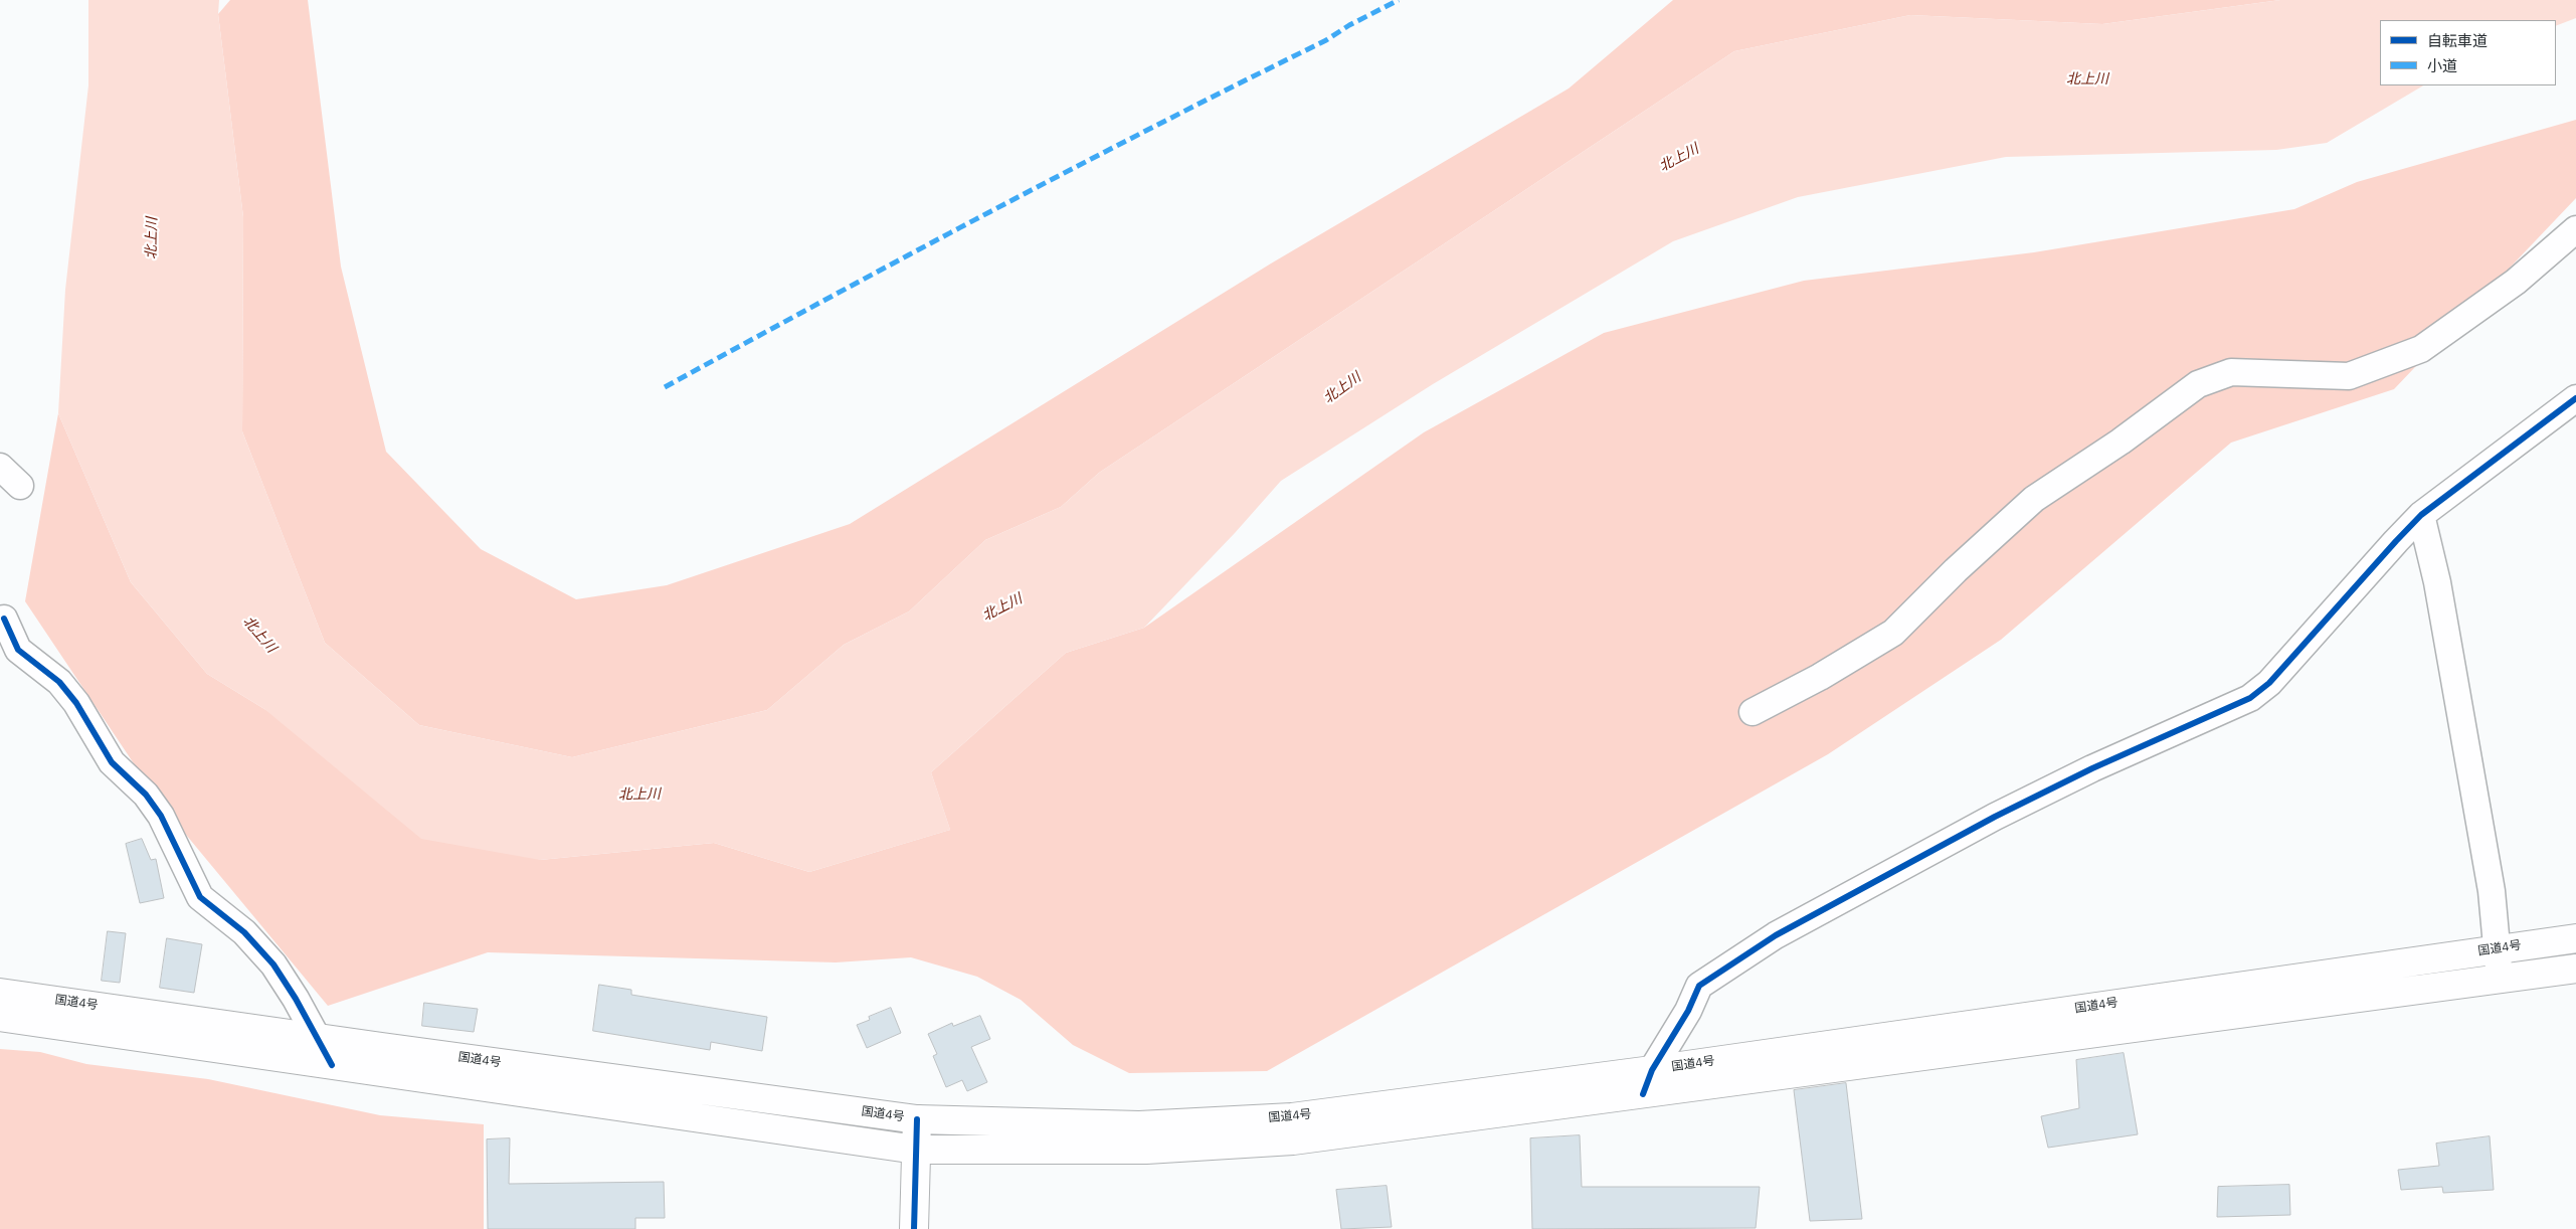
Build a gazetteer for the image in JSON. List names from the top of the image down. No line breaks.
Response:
{"streets":{"main road":["国道4号"]},"water":["北上川"],"legend":["自転車道","小道"]}
